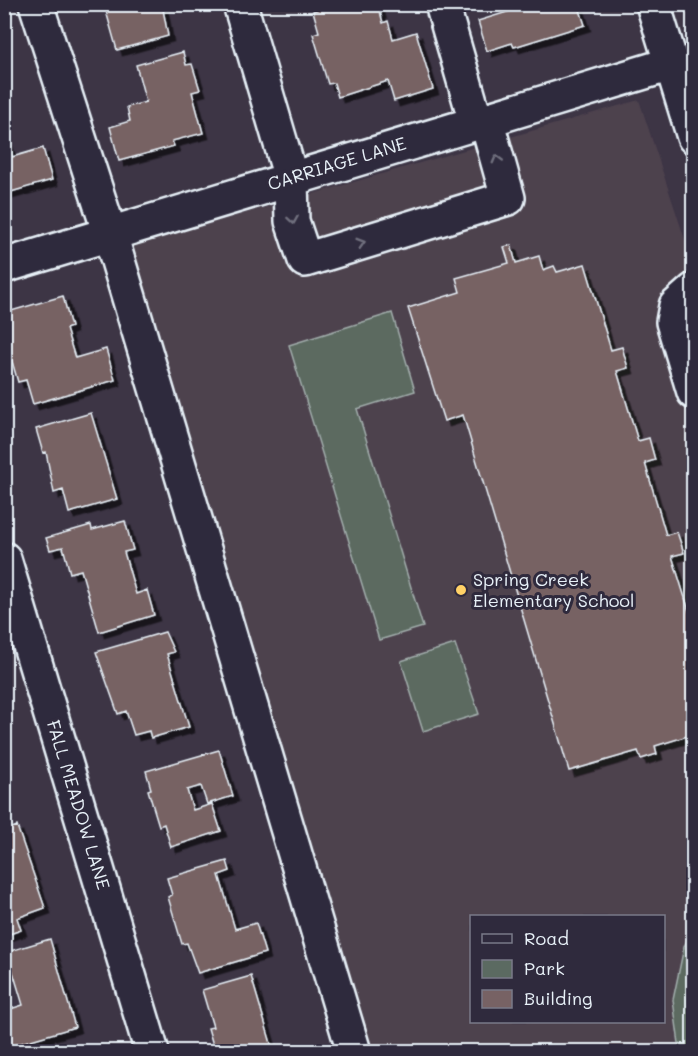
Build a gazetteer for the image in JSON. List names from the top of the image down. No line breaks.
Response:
{"streets":{"street":["CARRIAGE LANE","FALL MEADOW LANE"]},"places":["Spring Creek Elementary School"],"legend":["Road","Park","Building"]}
